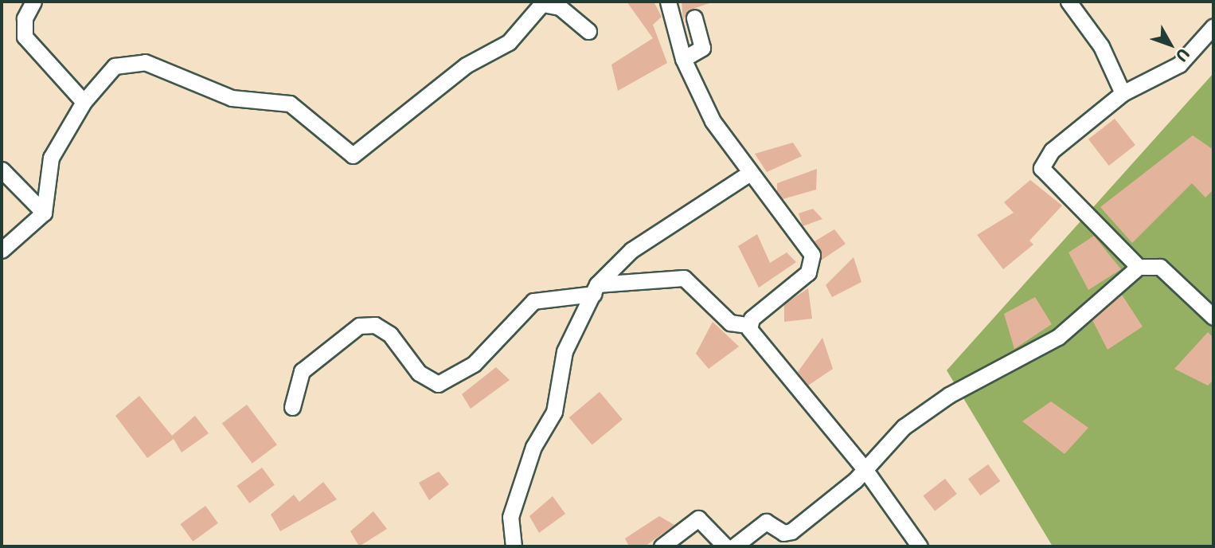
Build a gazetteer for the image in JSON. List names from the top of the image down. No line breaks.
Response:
{"north":"bottom right"}
